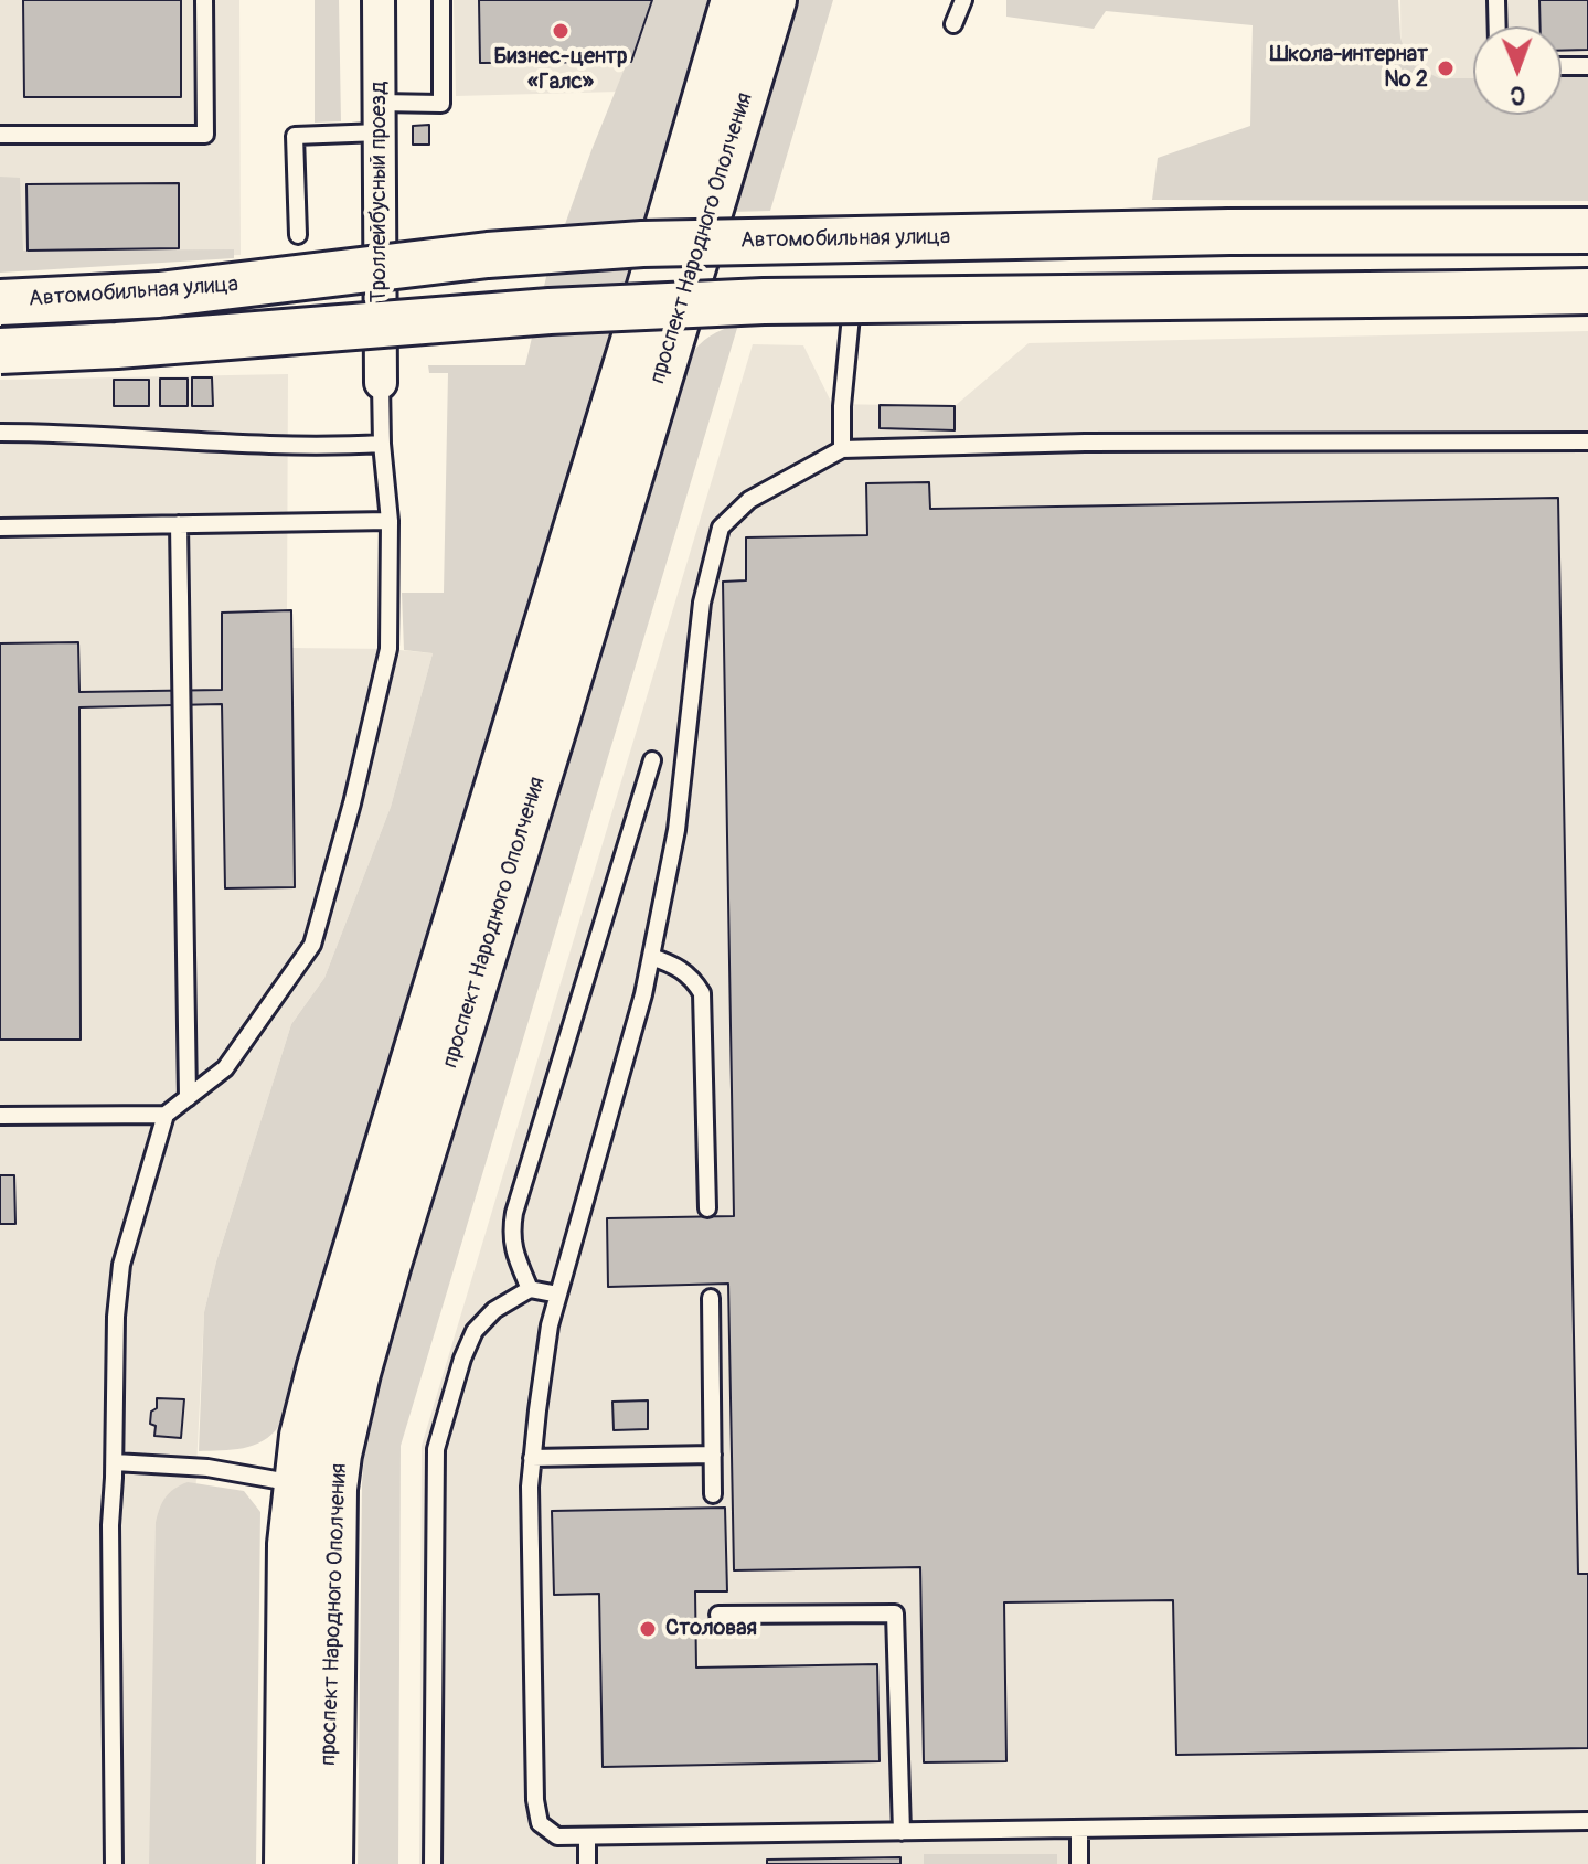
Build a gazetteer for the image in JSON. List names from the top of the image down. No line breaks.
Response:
{"streets":{"main road":["проспект Народного Ополчения","Автомобильная улица"],"street":["Троллейбусный проезд"]},"places":["Бизнес-центр «Галс»","Школа-интернат № 2","Столовая"],"north":"bottom"}
